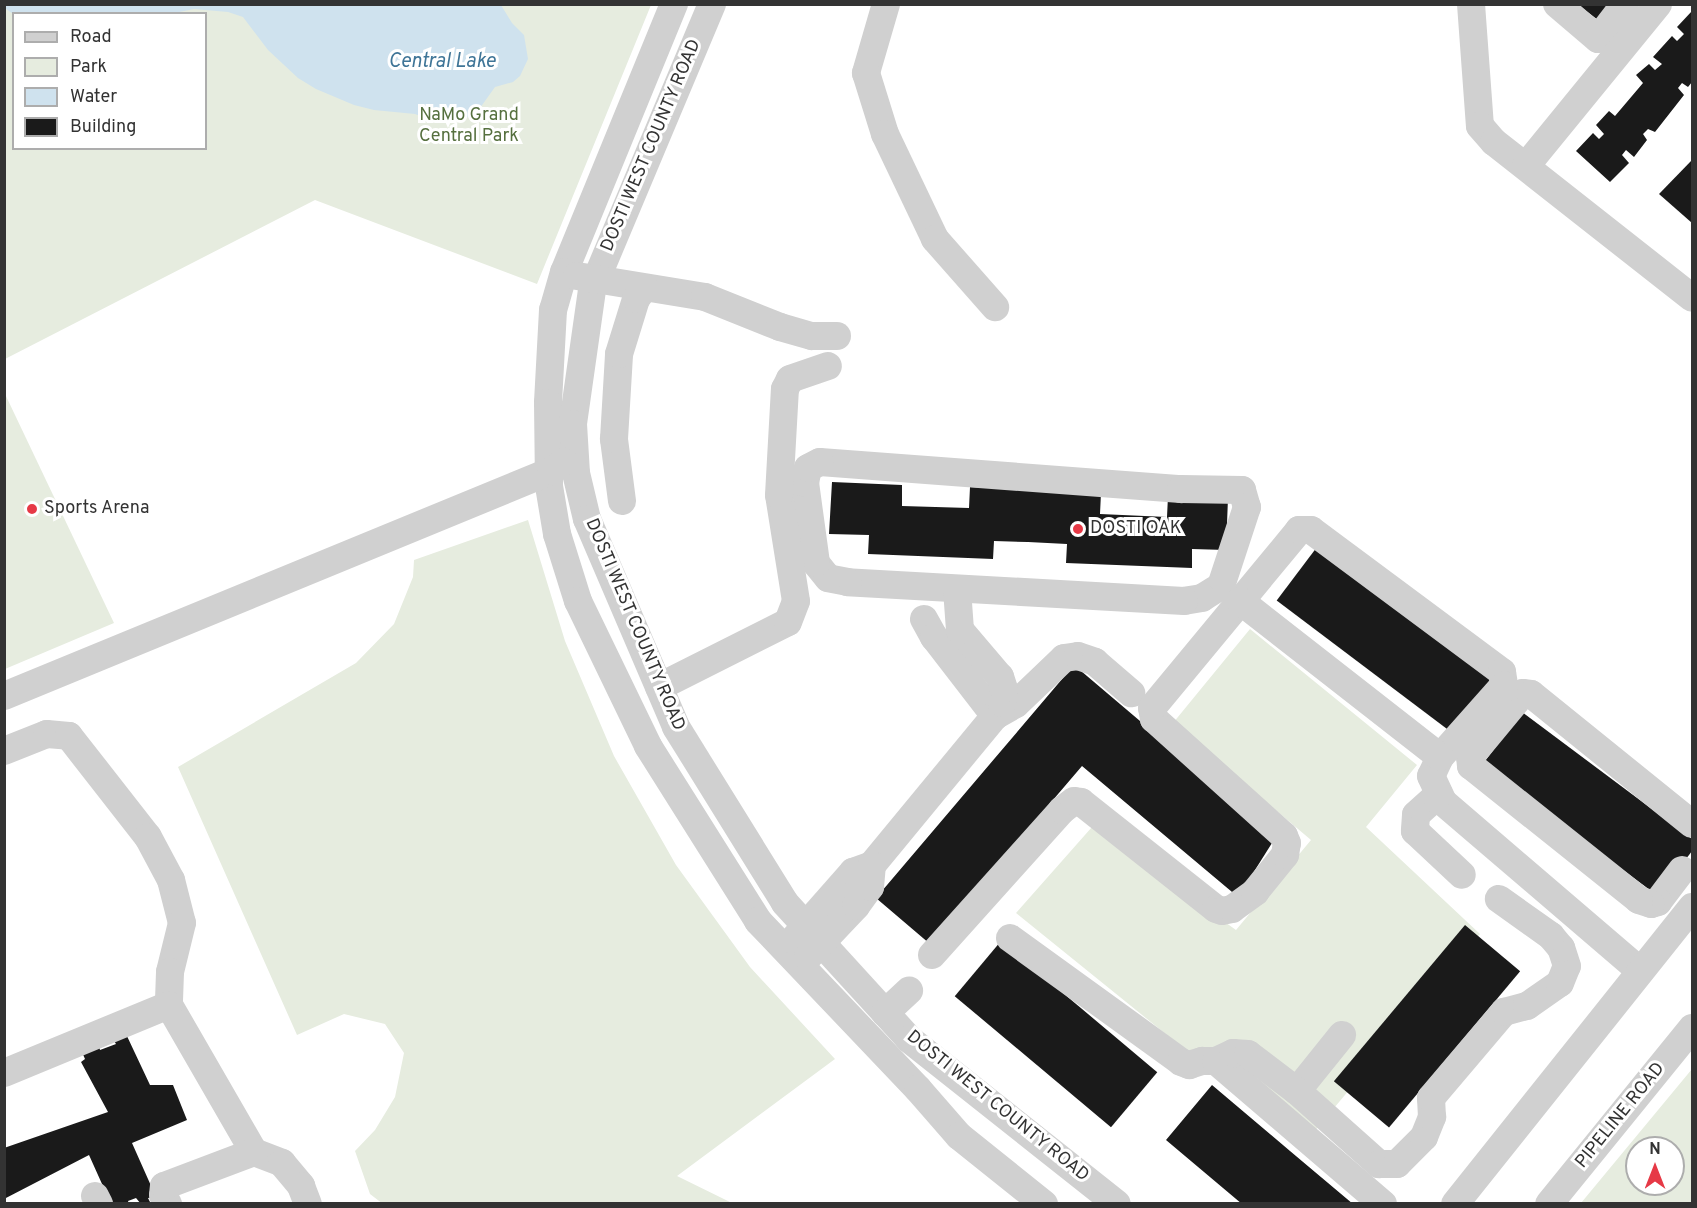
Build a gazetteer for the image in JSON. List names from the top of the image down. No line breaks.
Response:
{"streets":{"street":["DOSTI WEST COUNTY ROAD","PIPELINE ROAD"]},"water":["Central Lake"],"parks":["NaMo Grand Central Park"],"places":["Sports Arena","DOSTI OAK"],"legend":["Road","Park","Water","Building"],"north":"top"}
